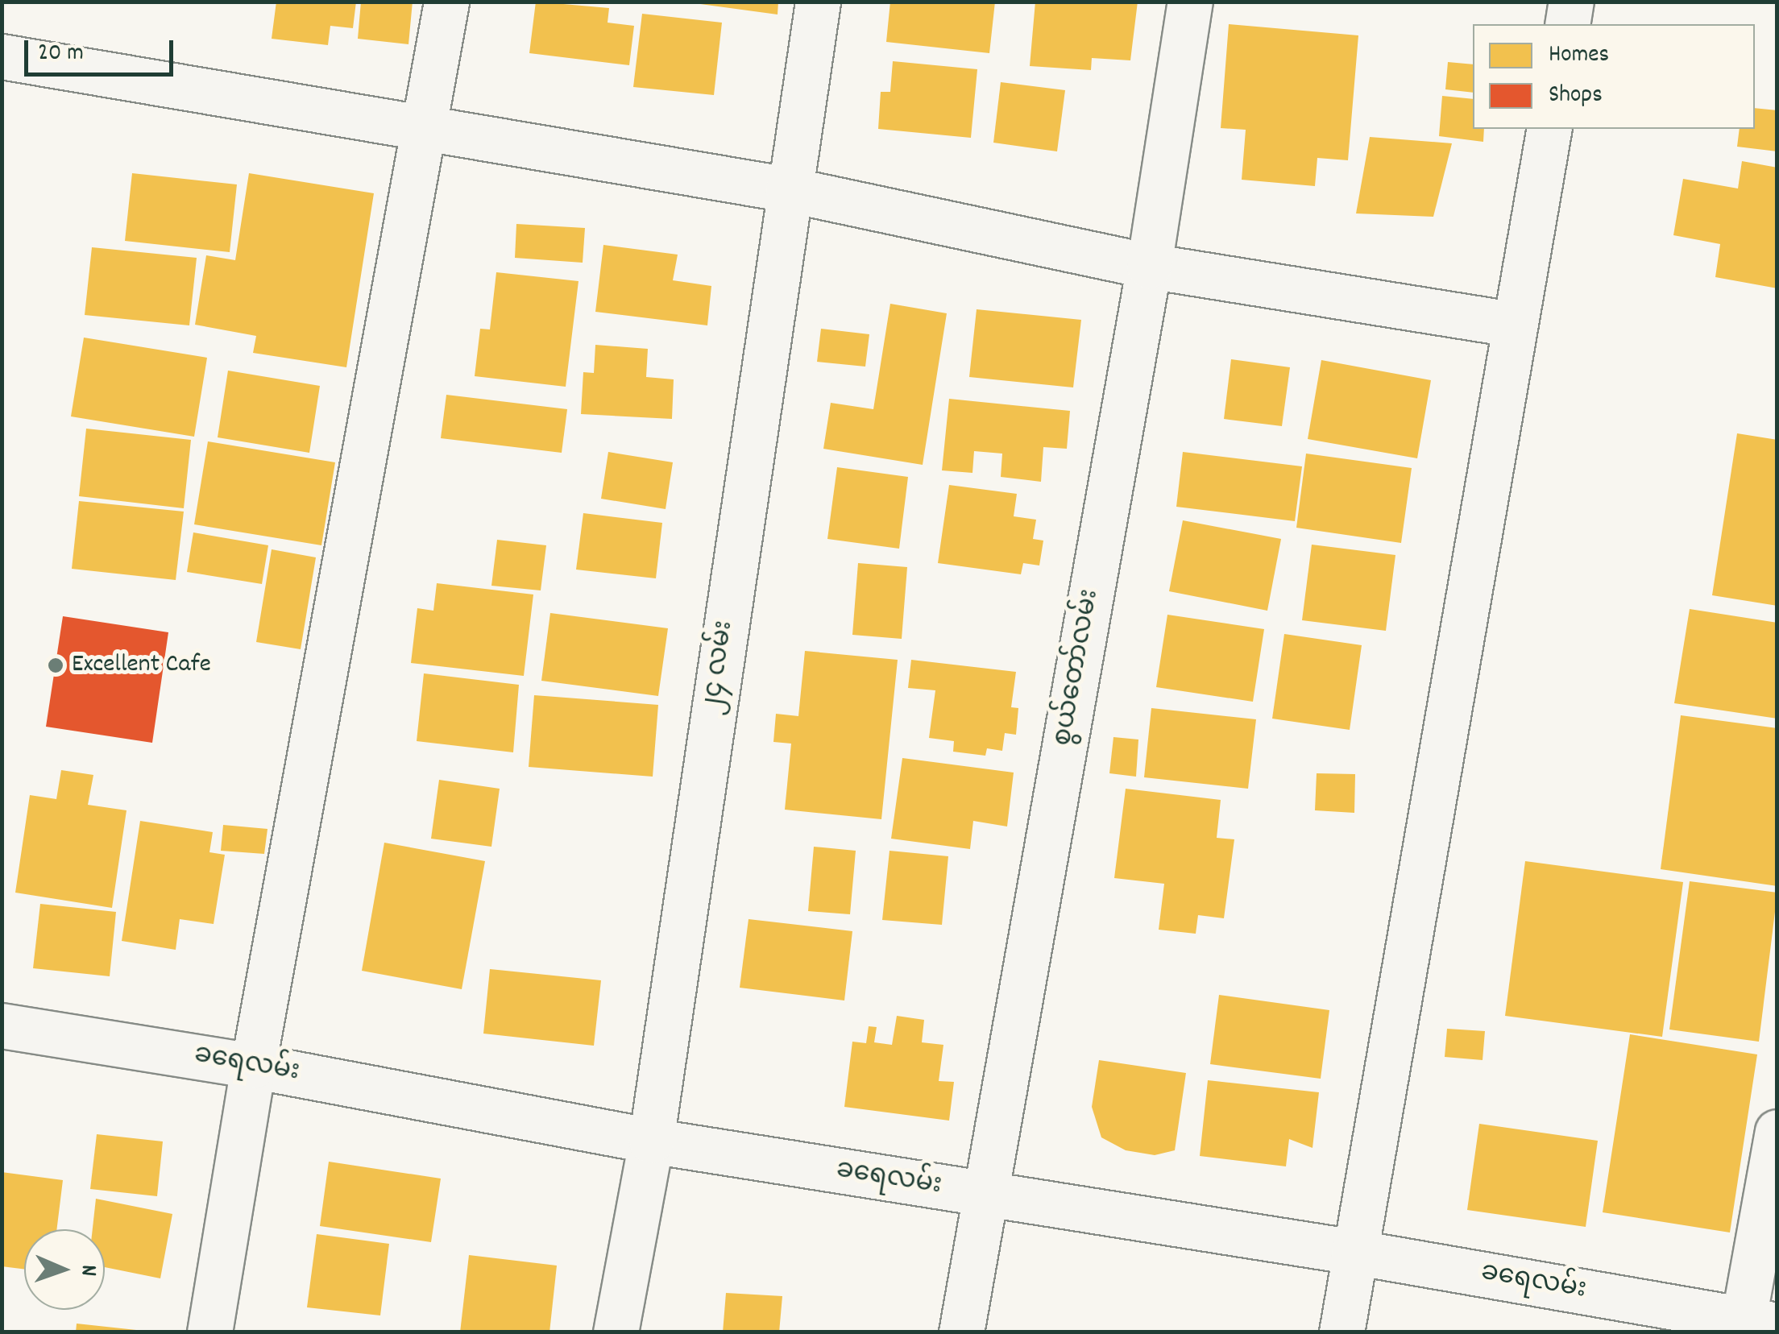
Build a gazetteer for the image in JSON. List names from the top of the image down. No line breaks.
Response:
{"streets":{"street":["၂၄ လမ်း","စွယ်တော်လမ်း","ခရေလမ်း"]},"crossings":[["၂၄ လမ်း","ခရေလမ်း"],["စွယ်တော်လမ်း","ခရေလမ်း"]],"places":["Excellent Cafe"],"legend":["Homes","Shops"],"scale_bar":"20 m","north":"right"}
